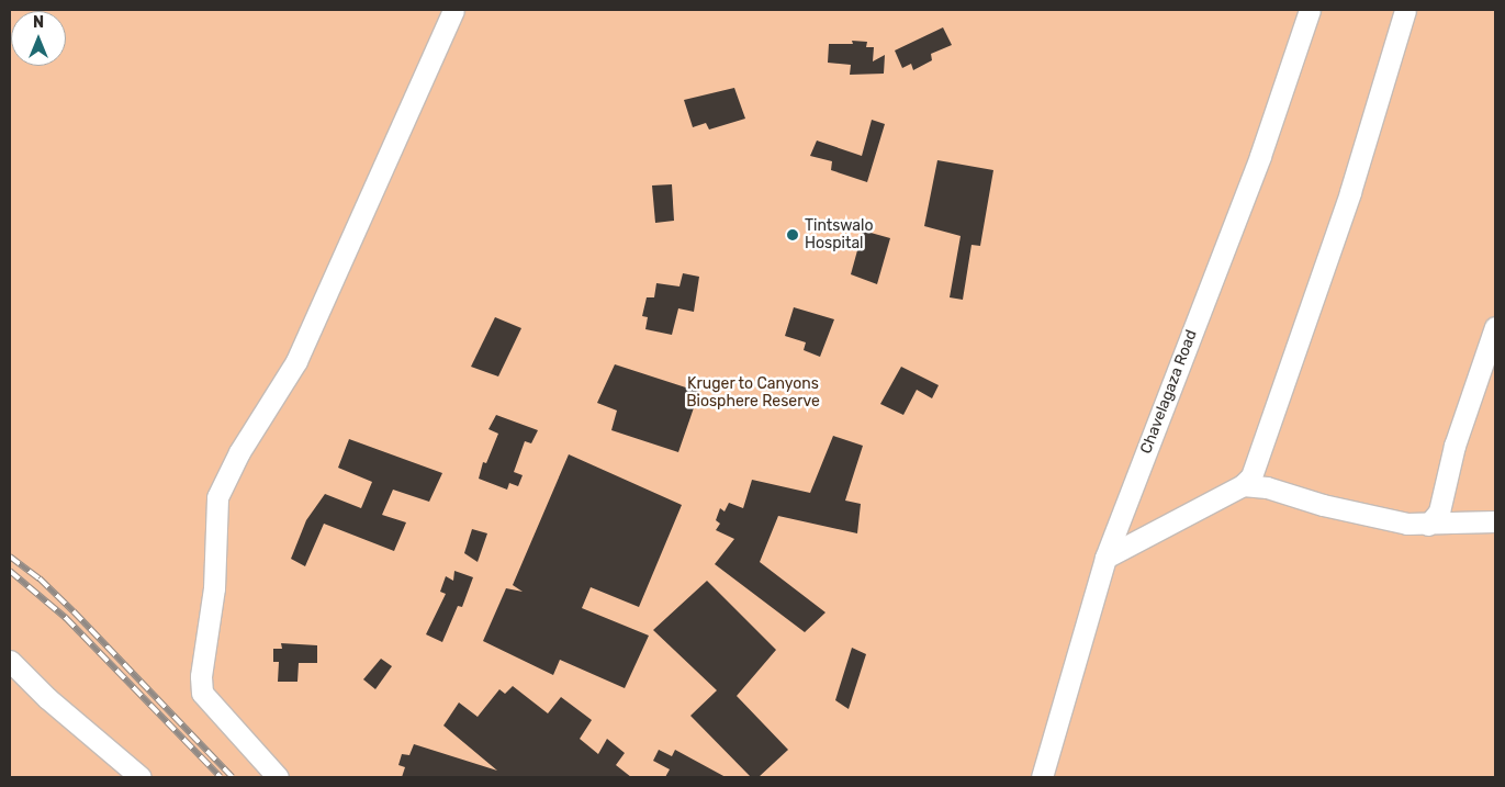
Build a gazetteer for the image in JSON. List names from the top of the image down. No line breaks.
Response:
{"streets":{"street":["Chavelagaza Road"]},"parks":["Kruger to Canyons Biosphere Reserve"],"places":["Tintswalo Hospital"],"north":"top"}
